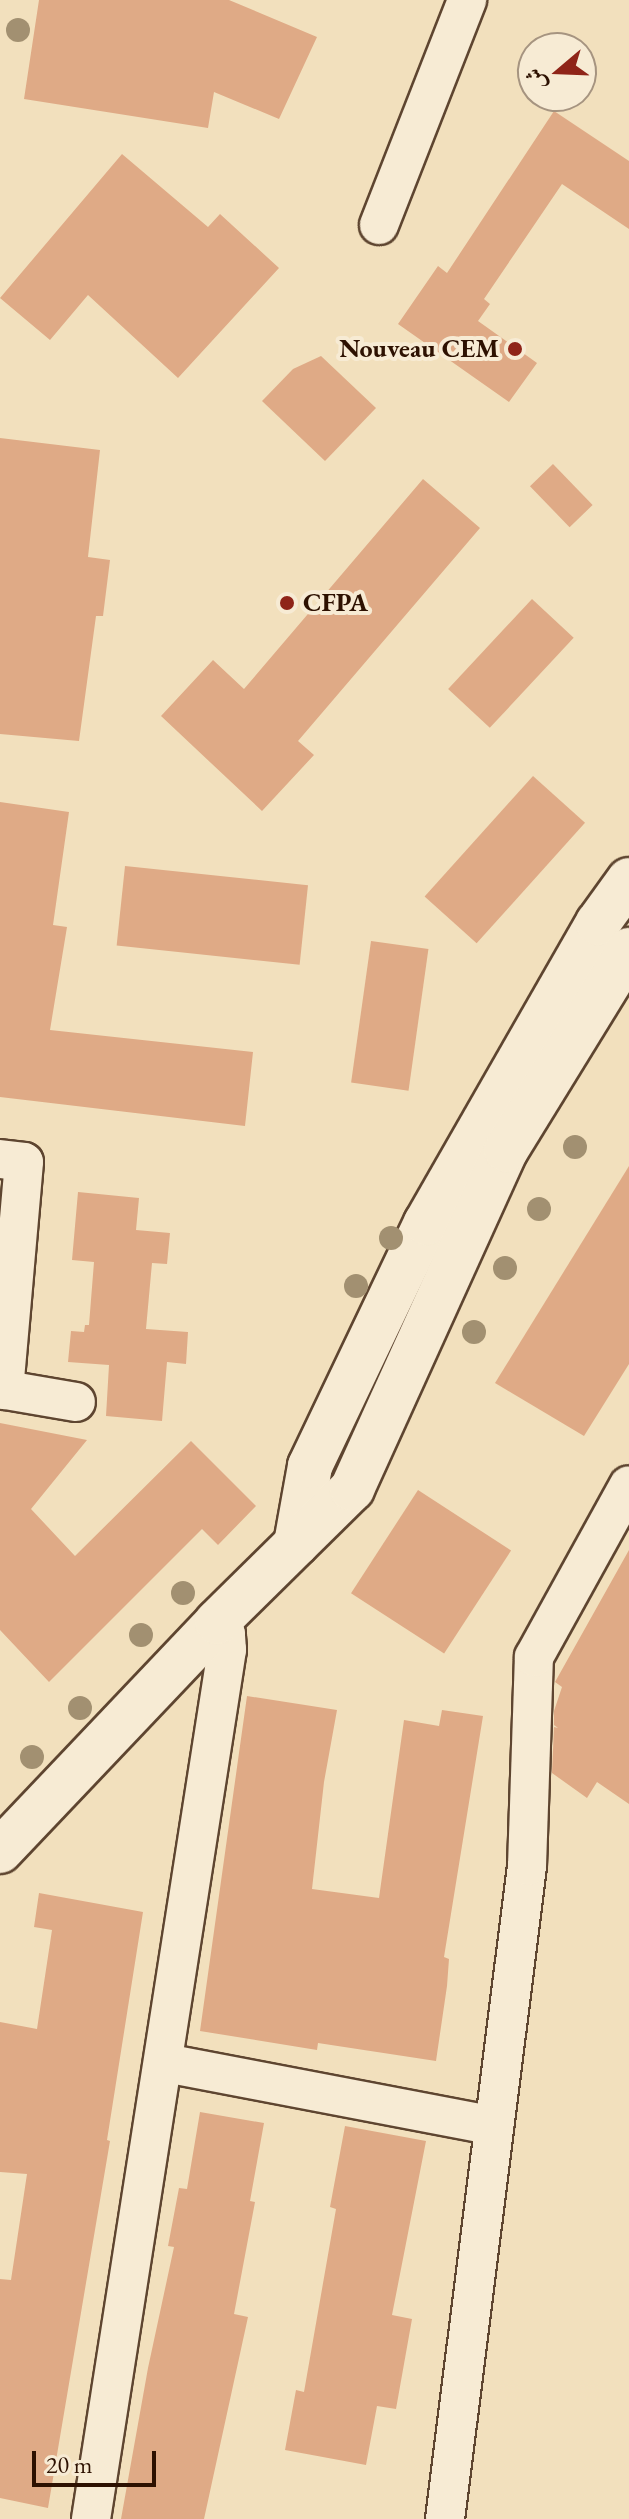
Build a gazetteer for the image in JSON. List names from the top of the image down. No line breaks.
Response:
{"places":["Nouveau CEM","CFPA"],"scale_bar":"20 m","north":"left"}
